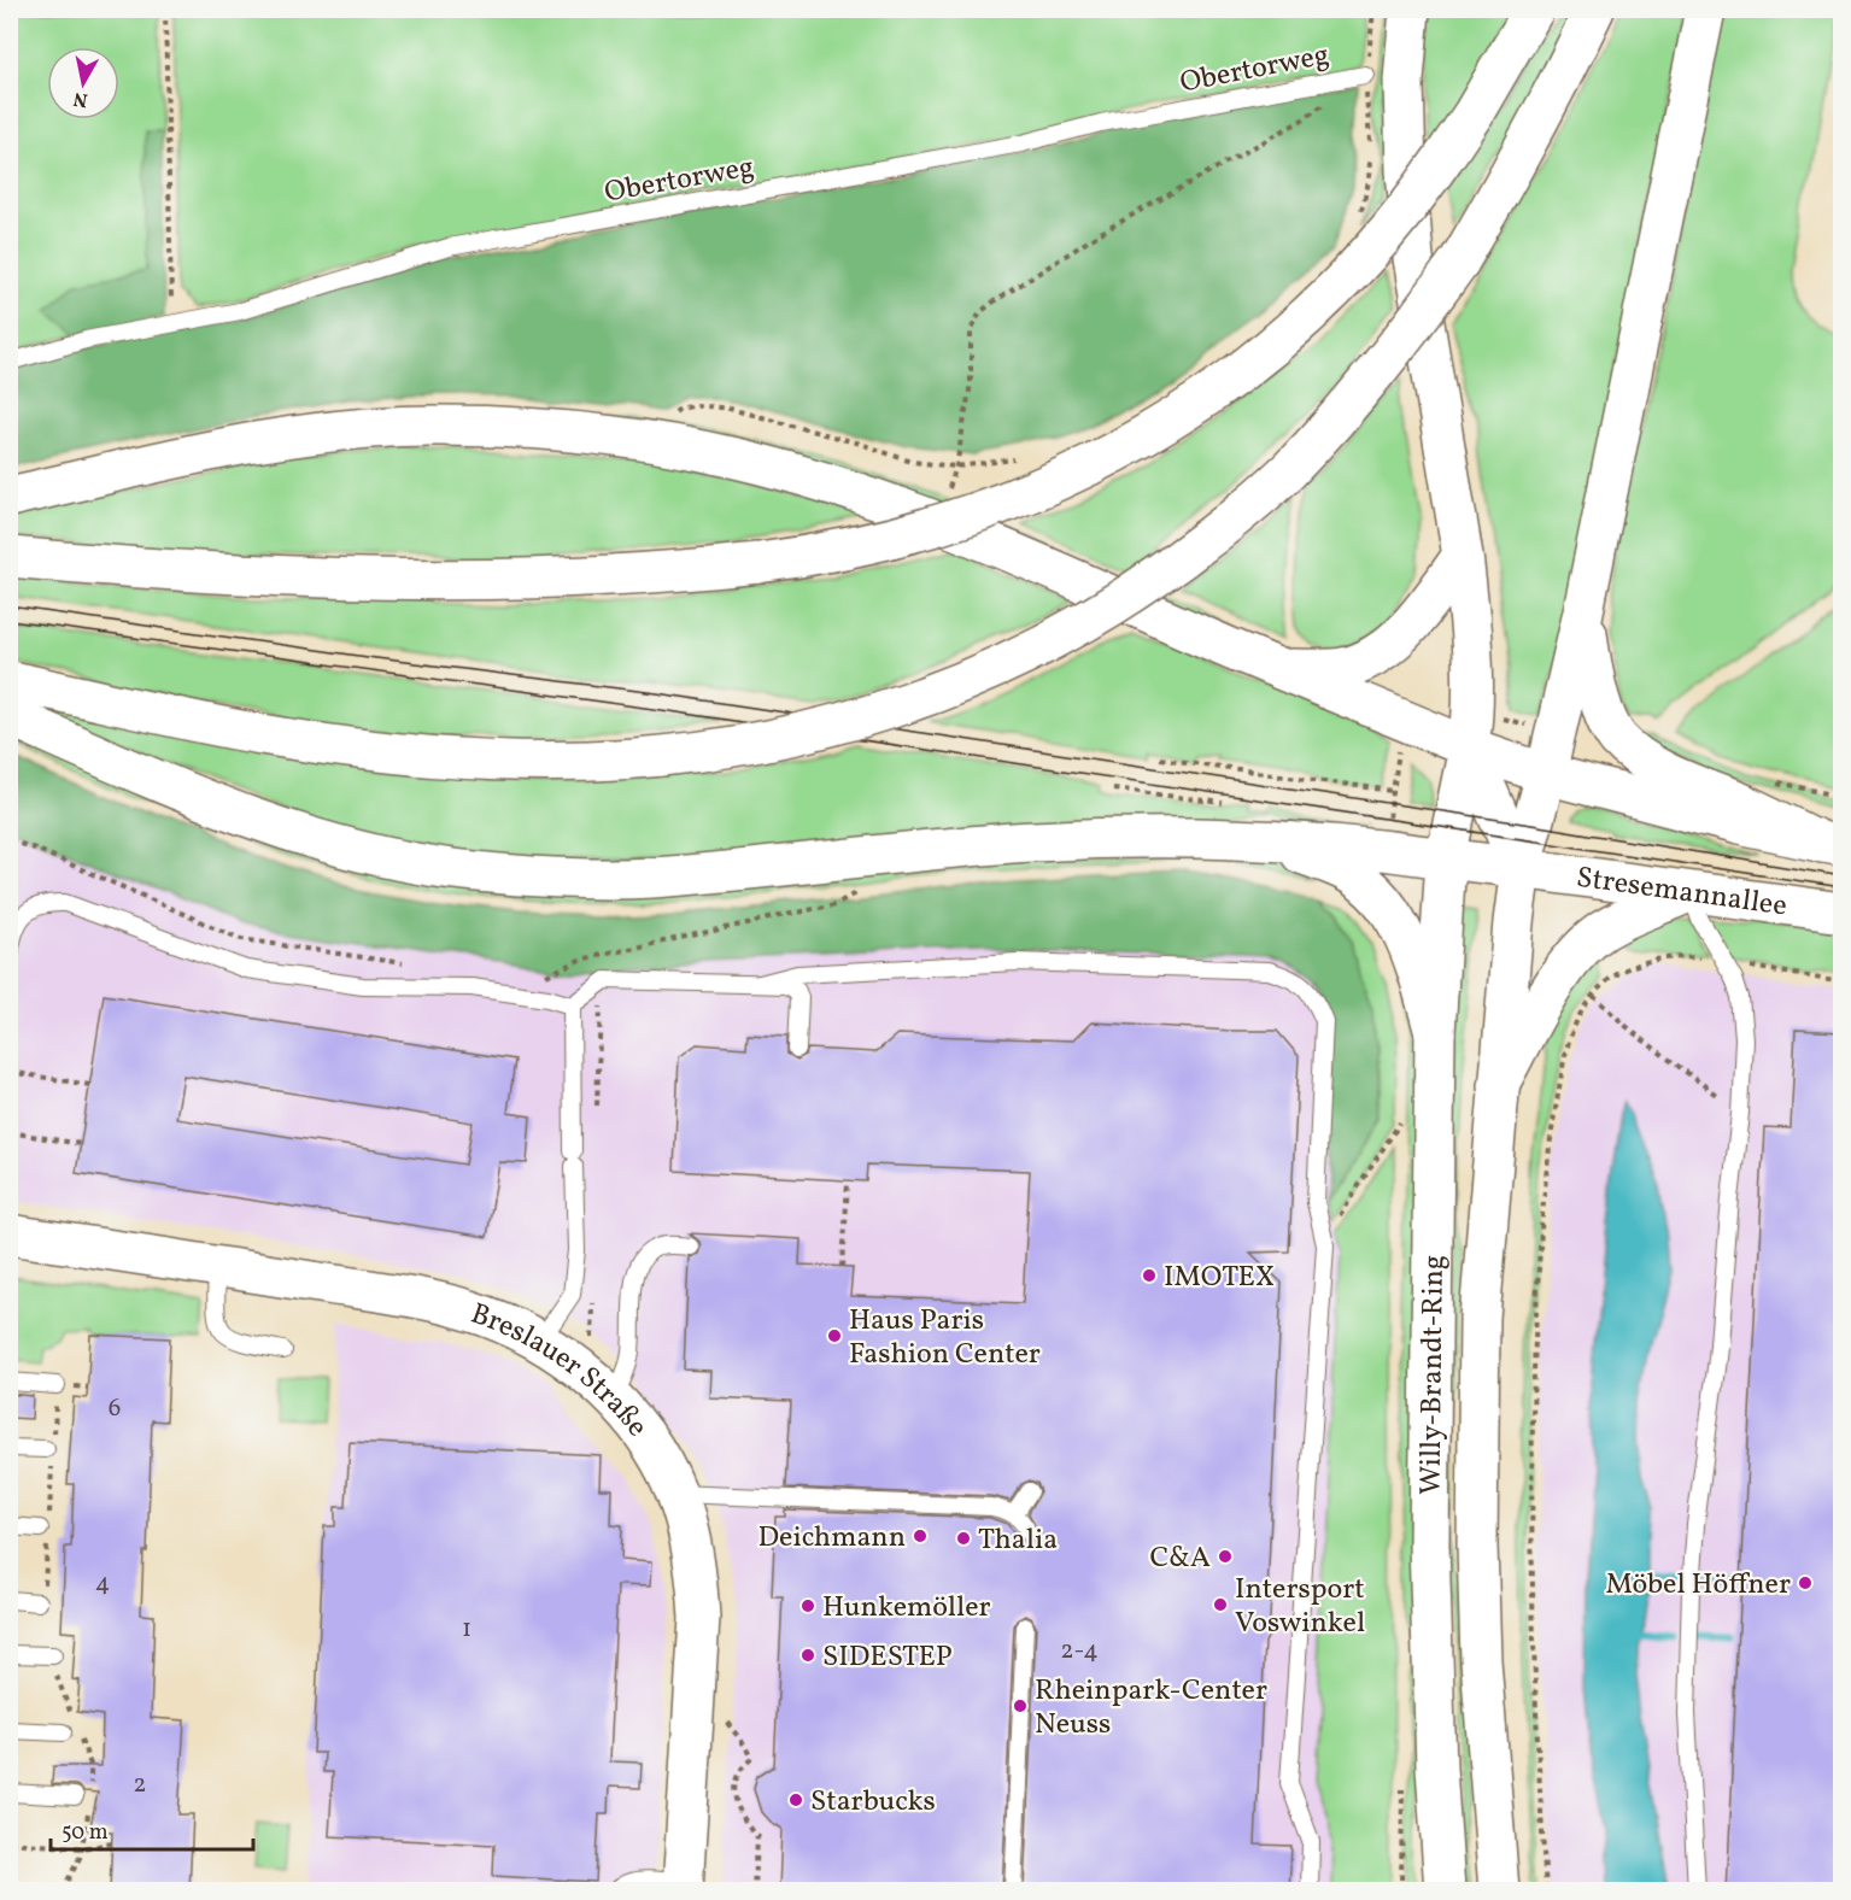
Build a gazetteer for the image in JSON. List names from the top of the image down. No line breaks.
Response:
{"streets":{"main road":["Stresemannallee","Willy-Brandt-Ring","Breslauer Straße"],"lane":["Obertorweg"]},"crossings":[["Stresemannallee","Willy-Brandt-Ring"]],"places":["IMOTEX","Haus Paris Fashion Center","Deichmann","Thalia","C&A","Möbel Höffner","Intersport Voswinkel","Hunkemöller","SIDESTEP","Rheinpark-Center Neuss","Starbucks"],"house_numbers":["6","4","1","2-4","2"],"scale_bar":"50 m","north":"bottom"}
